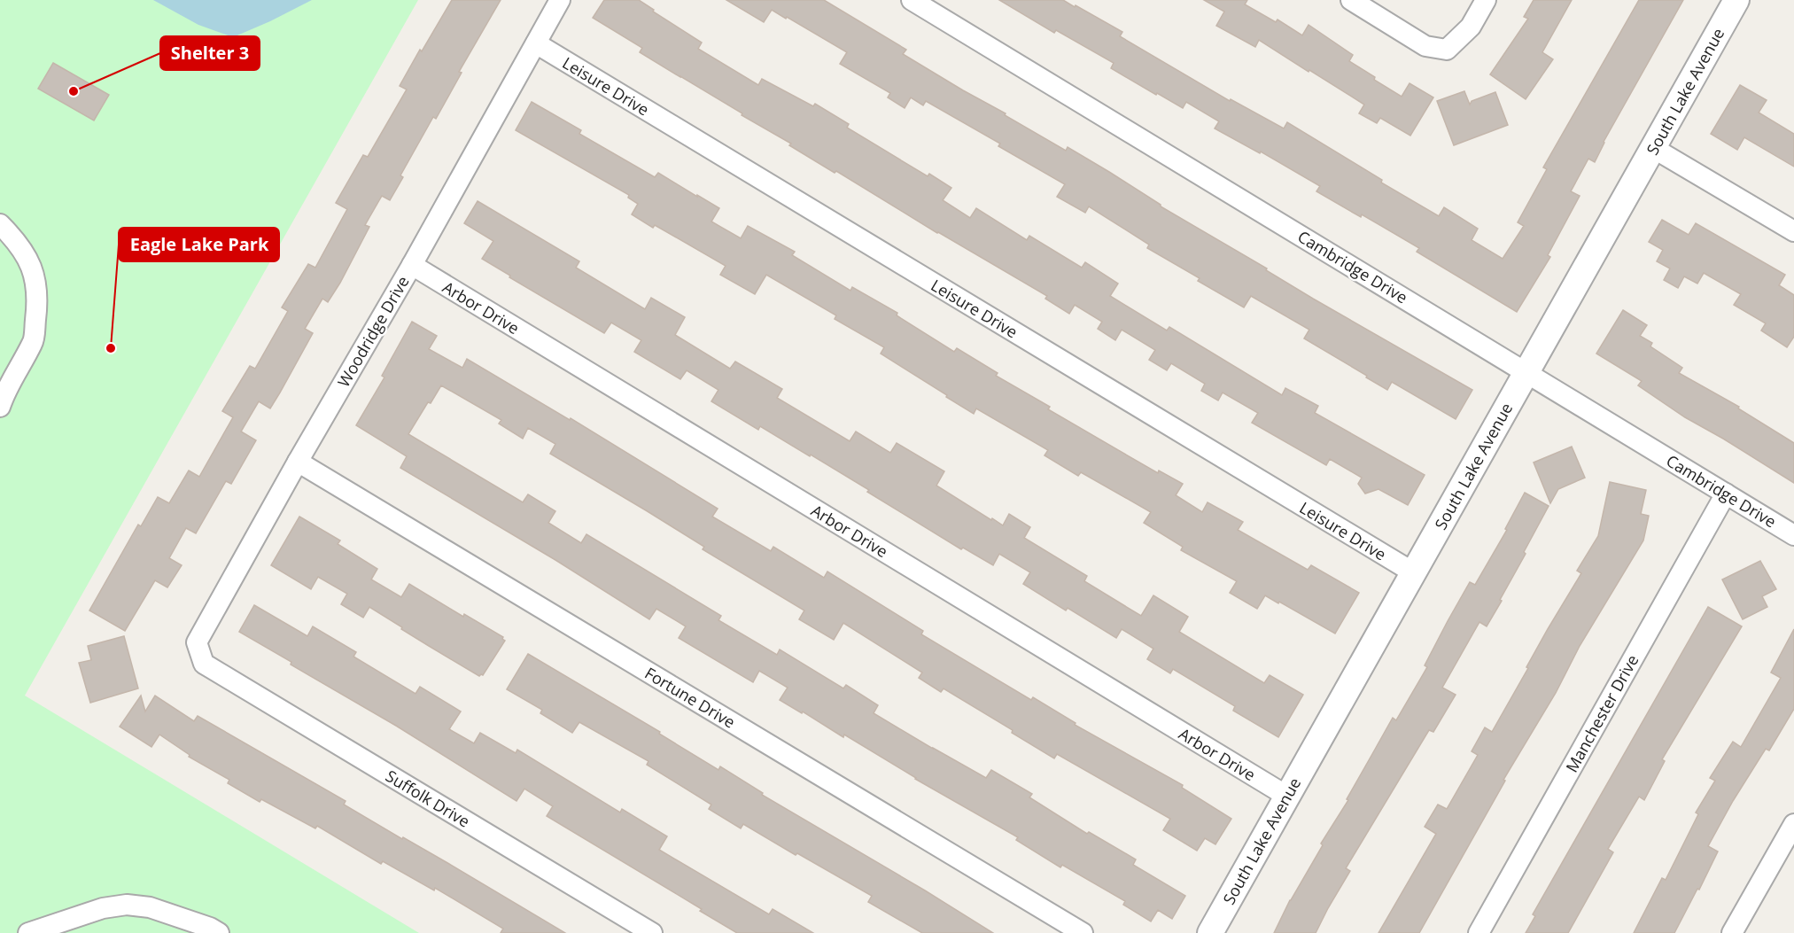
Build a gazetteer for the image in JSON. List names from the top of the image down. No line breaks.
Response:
{"streets":{"street":["Leisure Drive","South Lake Avenue","Cambridge Drive","Arbor Drive","Woodridge Drive","Fortune Drive","Manchester Drive","Suffolk Drive"]},"crossings":[["Leisure Drive","South Lake Avenue"],["Leisure Drive","Woodridge Drive"],["South Lake Avenue","Cambridge Drive"],["South Lake Avenue","Arbor Drive"],["Cambridge Drive","Manchester Drive"],["Arbor Drive","Woodridge Drive"],["Woodridge Drive","Fortune Drive"],["Woodridge Drive","Suffolk Drive"]],"places":["Shelter 3","Eagle Lake Park"]}
